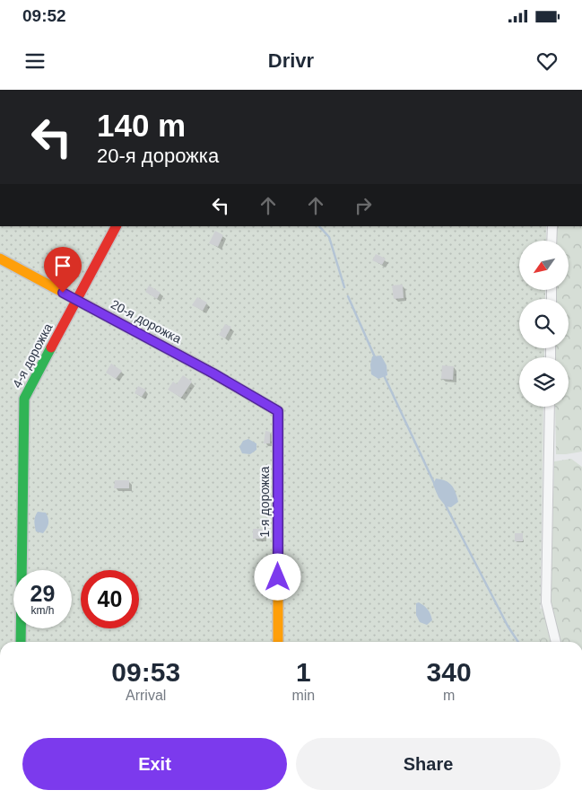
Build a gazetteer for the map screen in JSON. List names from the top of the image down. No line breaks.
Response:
{"streets":{"street":["20-я дорожка","4-я дорожка","1-я дорожка"]},"crossings":[["20-я дорожка","4-я дорожка"],["20-я дорожка","1-я дорожка"]],"north":"bottom left","page":{"status":"09:52","header":"Drivr","turn":["140 m","20-я дорожка"],"speed":"29 km/h","limit":"40","eta":["09:53","Arrival","1","min","340","m"],"buttons":["Exit","Share"]}}
